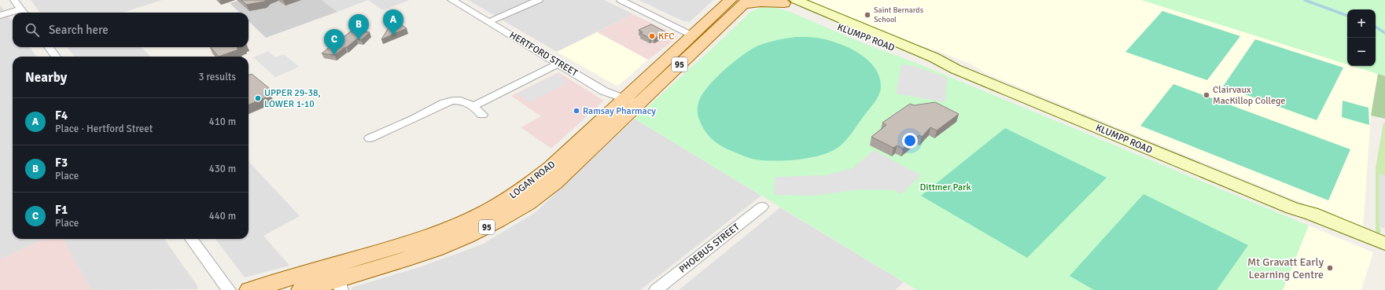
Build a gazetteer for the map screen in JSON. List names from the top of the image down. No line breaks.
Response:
{"streets":{"main road":["KLUMPP ROAD","95","LOGAN ROAD"],"street":["HERTFORD STREET","PHOEBUS STREET"]},"crossings":[["HERTFORD STREET","LOGAN ROAD"]],"parks":["Dittmer Park"],"places":["Saint Bernards School","KFC","Clairvaux MacKillop College","UPPER 29-38, LOWER 1-10","Ramsay Pharmacy","Mt Gravatt Early Learning Centre"],"page":{"map_buttons":["+","−"],"pins":["A","B","C"],"search":"Search here","heading":["Nearby","3 results"],"list":[{"mark":"A","name":"F4","note":"Place · Hertford Street","value":"410 m"},{"mark":"B","name":"F3","note":"Place","value":"430 m"},{"mark":"C","name":"F1","note":"Place","value":"440 m"}]}}
